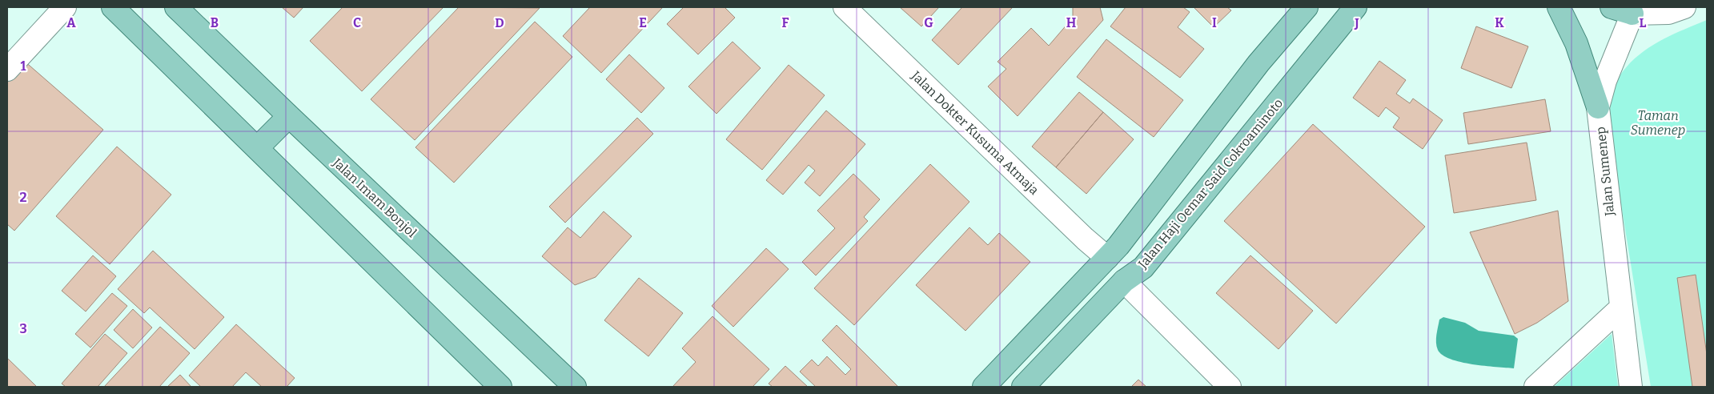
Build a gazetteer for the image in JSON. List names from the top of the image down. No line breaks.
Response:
{"streets":{"main road":["Jalan Haji Oemar Said Cokroaminoto","Jalan Imam Bonjol"],"street":["Jalan Dokter Kusuma Atmaja","Jalan Sumenep"]},"parks":["Taman Sumenep"],"grid":{"columns":["A","B","C","D","E","F","G","H","I","J","K","L"],"rows":["1","2","3"]}}
